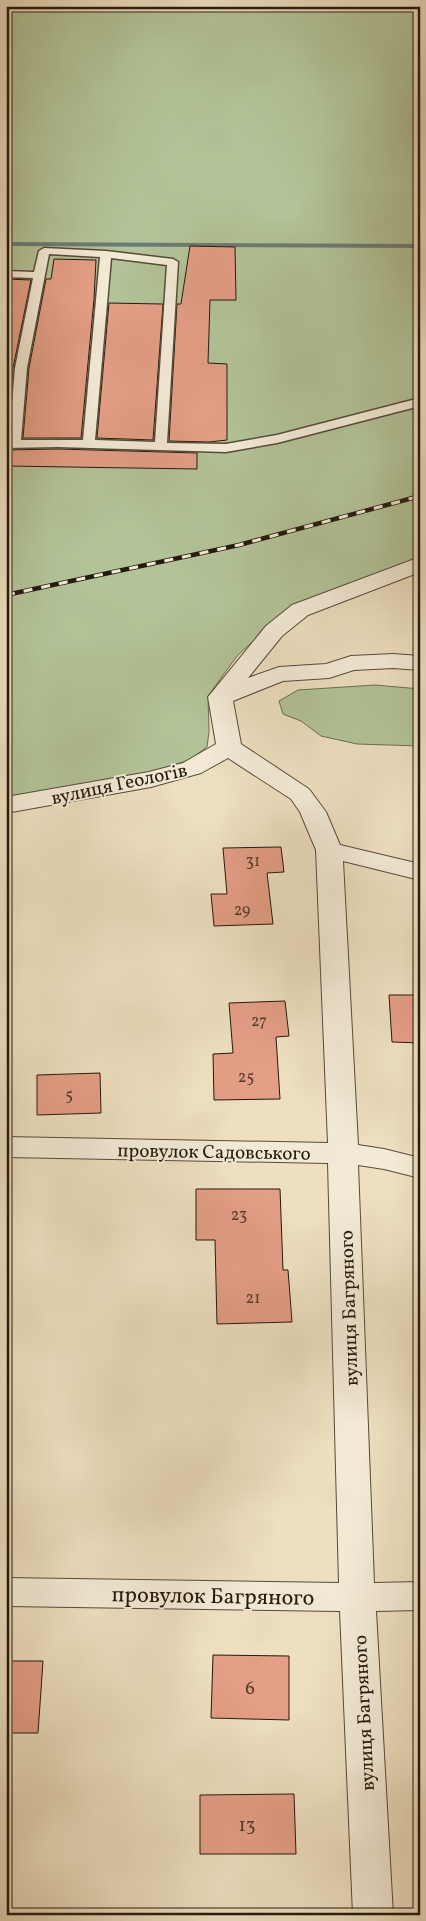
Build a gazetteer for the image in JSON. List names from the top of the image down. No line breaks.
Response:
{"streets":{"street":["вулиця Геологів","провулок Садовського","вулиця Багряного","провулок Багряного"]},"crossings":[["вулиця Геологів","вулиця Багряного"],["провулок Садовського","вулиця Багряного"],["вулиця Багряного","провулок Багряного"]],"house_numbers":["31","29","27","25","5","23","21","6","13"]}
